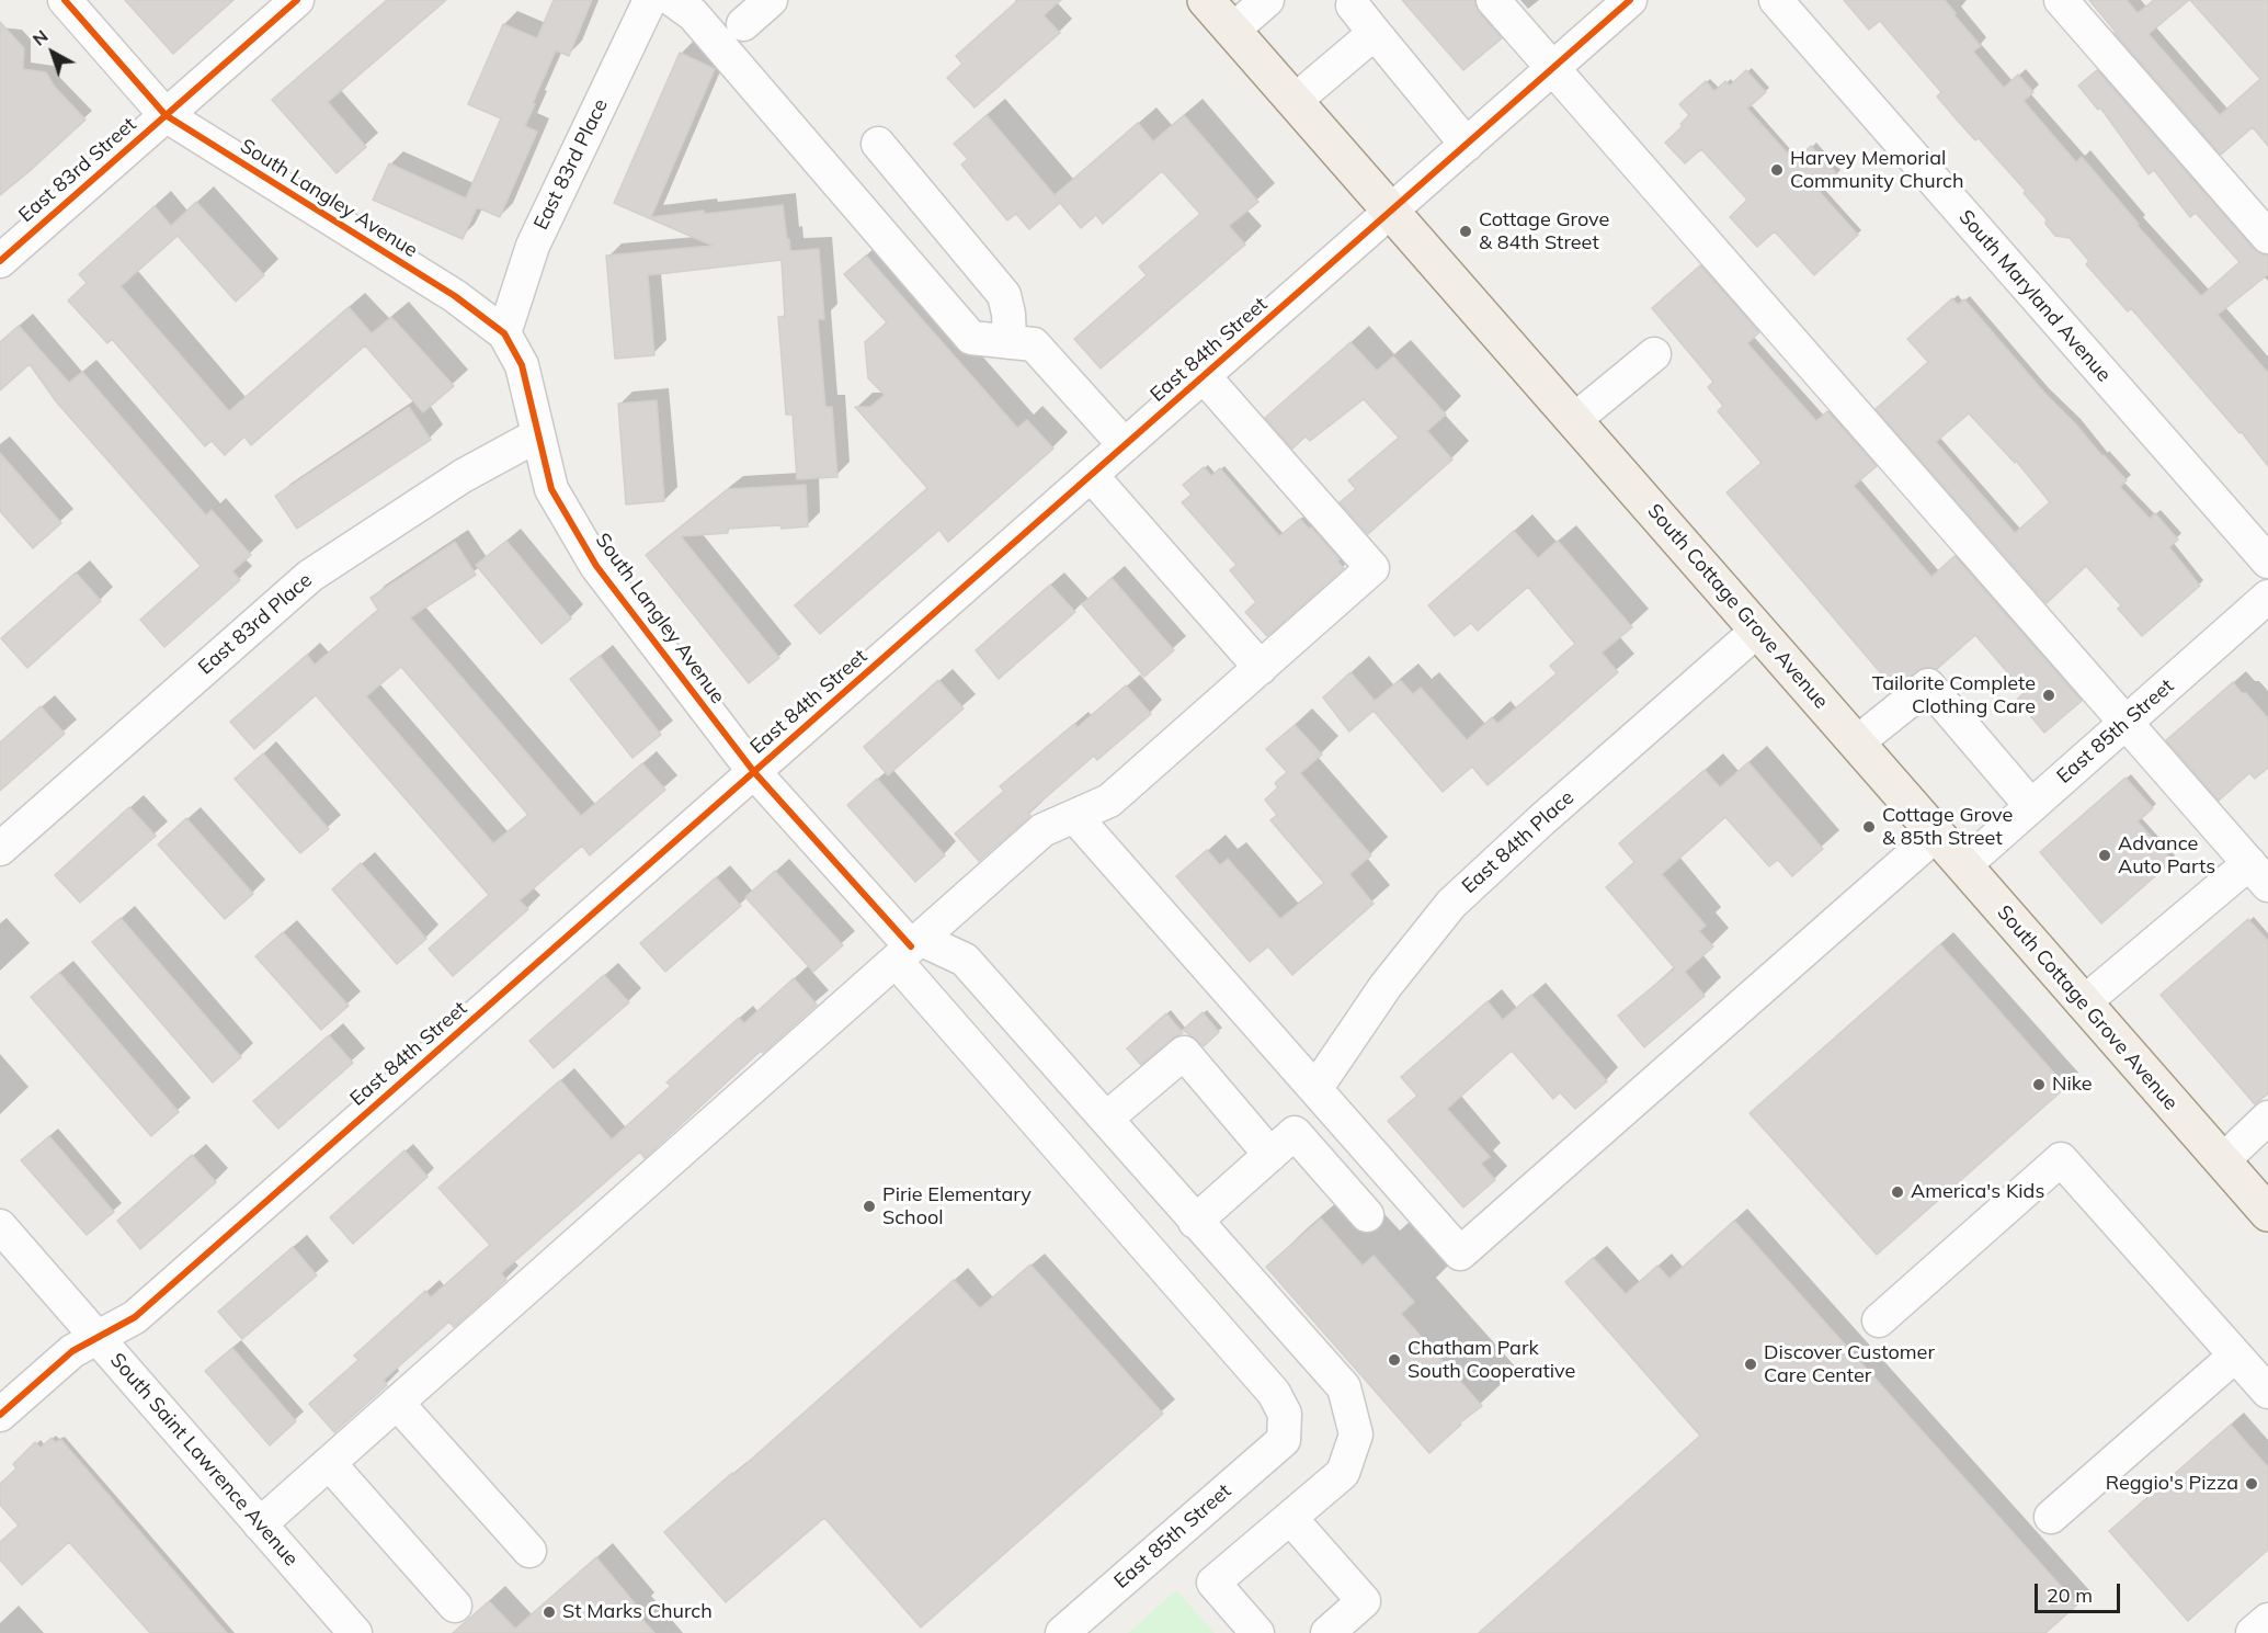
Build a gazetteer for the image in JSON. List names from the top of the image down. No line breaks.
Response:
{"streets":{"main road":["South Cottage Grove Avenue"],"street":["East 83rd Place","East 83rd Street","South Langley Avenue","South Maryland Avenue","East 84th Street","East 85th Street","East 84th Place","South Saint Lawrence Avenue"]},"crossings":[["East 83rd Place","South Langley Avenue"],["East 83rd Street","South Langley Avenue"],["South Langley Avenue","East 84th Street"],["South Langley Avenue","East 85th Street"],["East 84th Street","South Cottage Grove Avenue"],["East 84th Street","South Saint Lawrence Avenue"],["South Cottage Grove Avenue","East 85th Street"],["South Cottage Grove Avenue","East 84th Place"]],"places":["Harvey Memorial Community Church","Cottage Grove & 84th Street","Tailorite Complete Clothing Care","Cottage Grove & 85th Street","Advance Auto Parts","Nike","America's Kids","Pirie Elementary School","Chatham Park South Cooperative","Discover Customer Care Center","Reggio's Pizza","St Marks Church"],"scale_bar":"20 m","north":"top left"}
